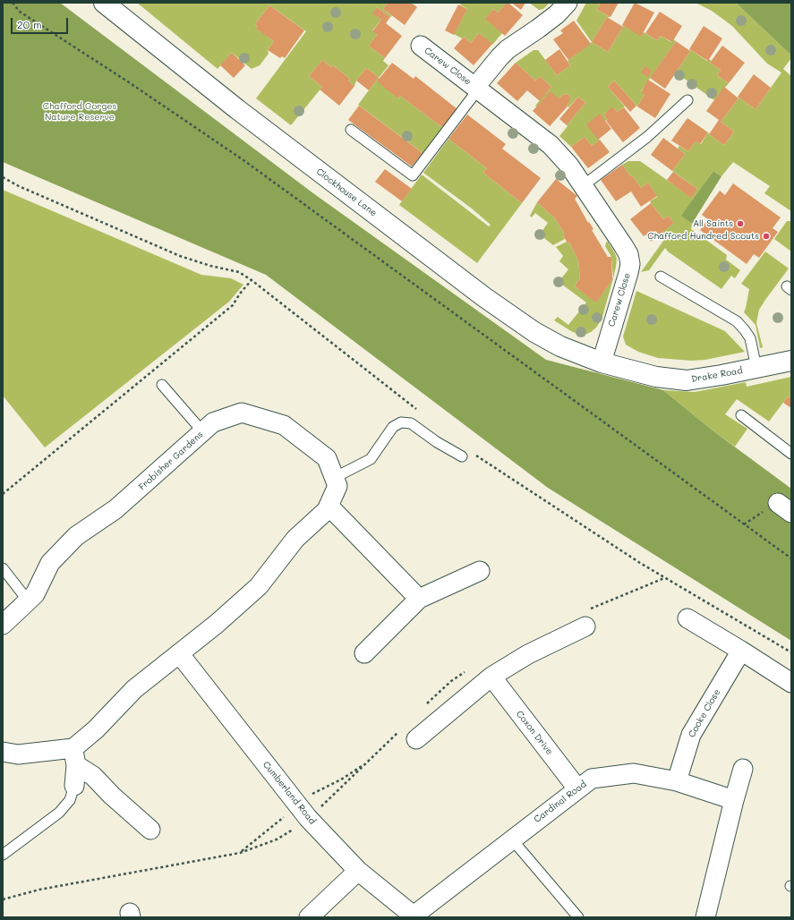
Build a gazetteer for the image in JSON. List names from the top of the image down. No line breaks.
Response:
{"streets":{"street":["Carew Close","Clockhouse Lane","Drake Road","Frobisher Gardens","Cooke Close","Coxon Drive","Cumberland Road","Cardinal Road"]},"crossings":[["Carew Close","Clockhouse Lane"],["Carew Close","Drake Road"],["Clockhouse Lane","Drake Road"],["Frobisher Gardens","Cumberland Road"],["Cooke Close","Cardinal Road"],["Coxon Drive","Cardinal Road"],["Cumberland Road","Cardinal Road"]],"parks":["Chafford Gorges Nature Reserve"],"places":["All Saints","Chafford Hundred Scouts"],"scale_bar":"20 m"}
